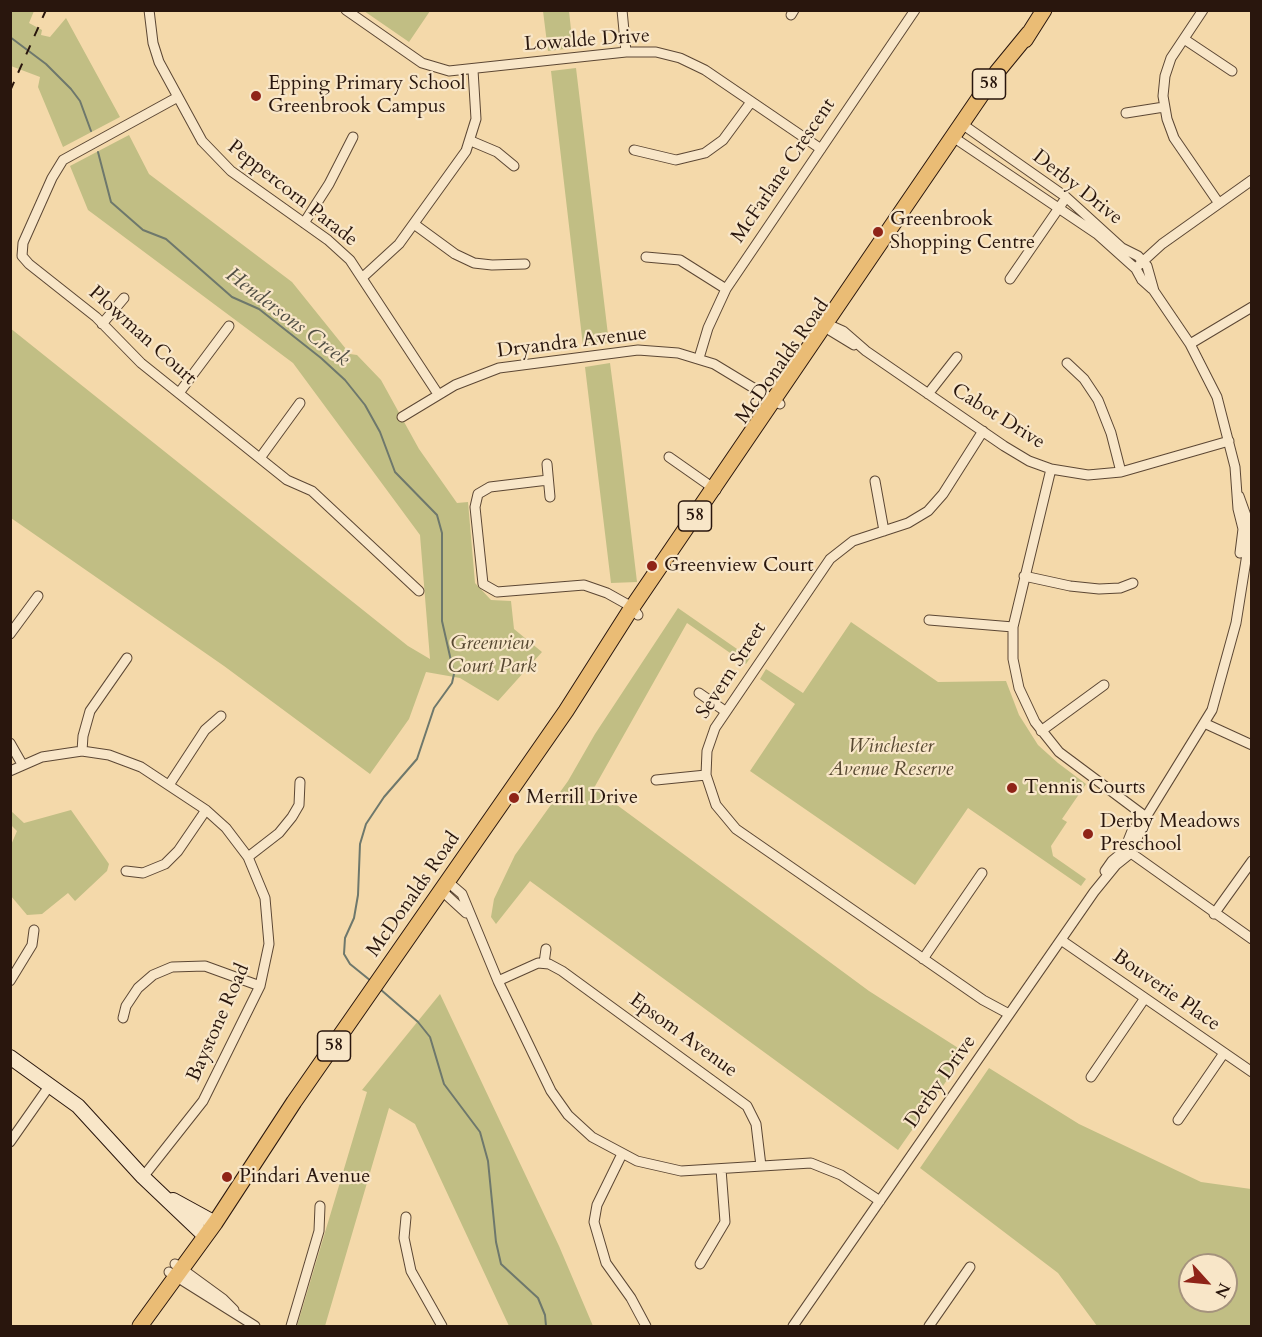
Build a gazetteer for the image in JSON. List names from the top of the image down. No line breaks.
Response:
{"streets":{"main road":["58","McDonalds Road"],"street":["Lowalde Drive","McFarlane Crescent","Derby Drive","Peppercorn Parade","Plowman Court","Dryandra Avenue","Cabot Drive","Severn Street","Bouverie Place","Baystone Road","Epsom Avenue"]},"crossings":[["Lowalde Drive","McFarlane Crescent"],["McFarlane Crescent","Dryandra Avenue"],["Derby Drive","McDonalds Road"],["Derby Drive","Cabot Drive"],["Derby Drive","Severn Street"],["Derby Drive","Bouverie Place"],["Peppercorn Parade","Plowman Court"],["Peppercorn Parade","Dryandra Avenue"],["Dryandra Avenue","McDonalds Road"],["McDonalds Road","Cabot Drive"],["Cabot Drive","Severn Street"]],"water":["Hendersons Creek"],"parks":["Greenview Court Park","Winchester Avenue Reserve"],"places":["Epping Primary School Greenbrook Campus","Greenbrook Shopping Centre","Greenview Court","Tennis Courts","Merrill Drive","Derby Meadows Preschool","Pindari Avenue"],"north":"bottom right"}
